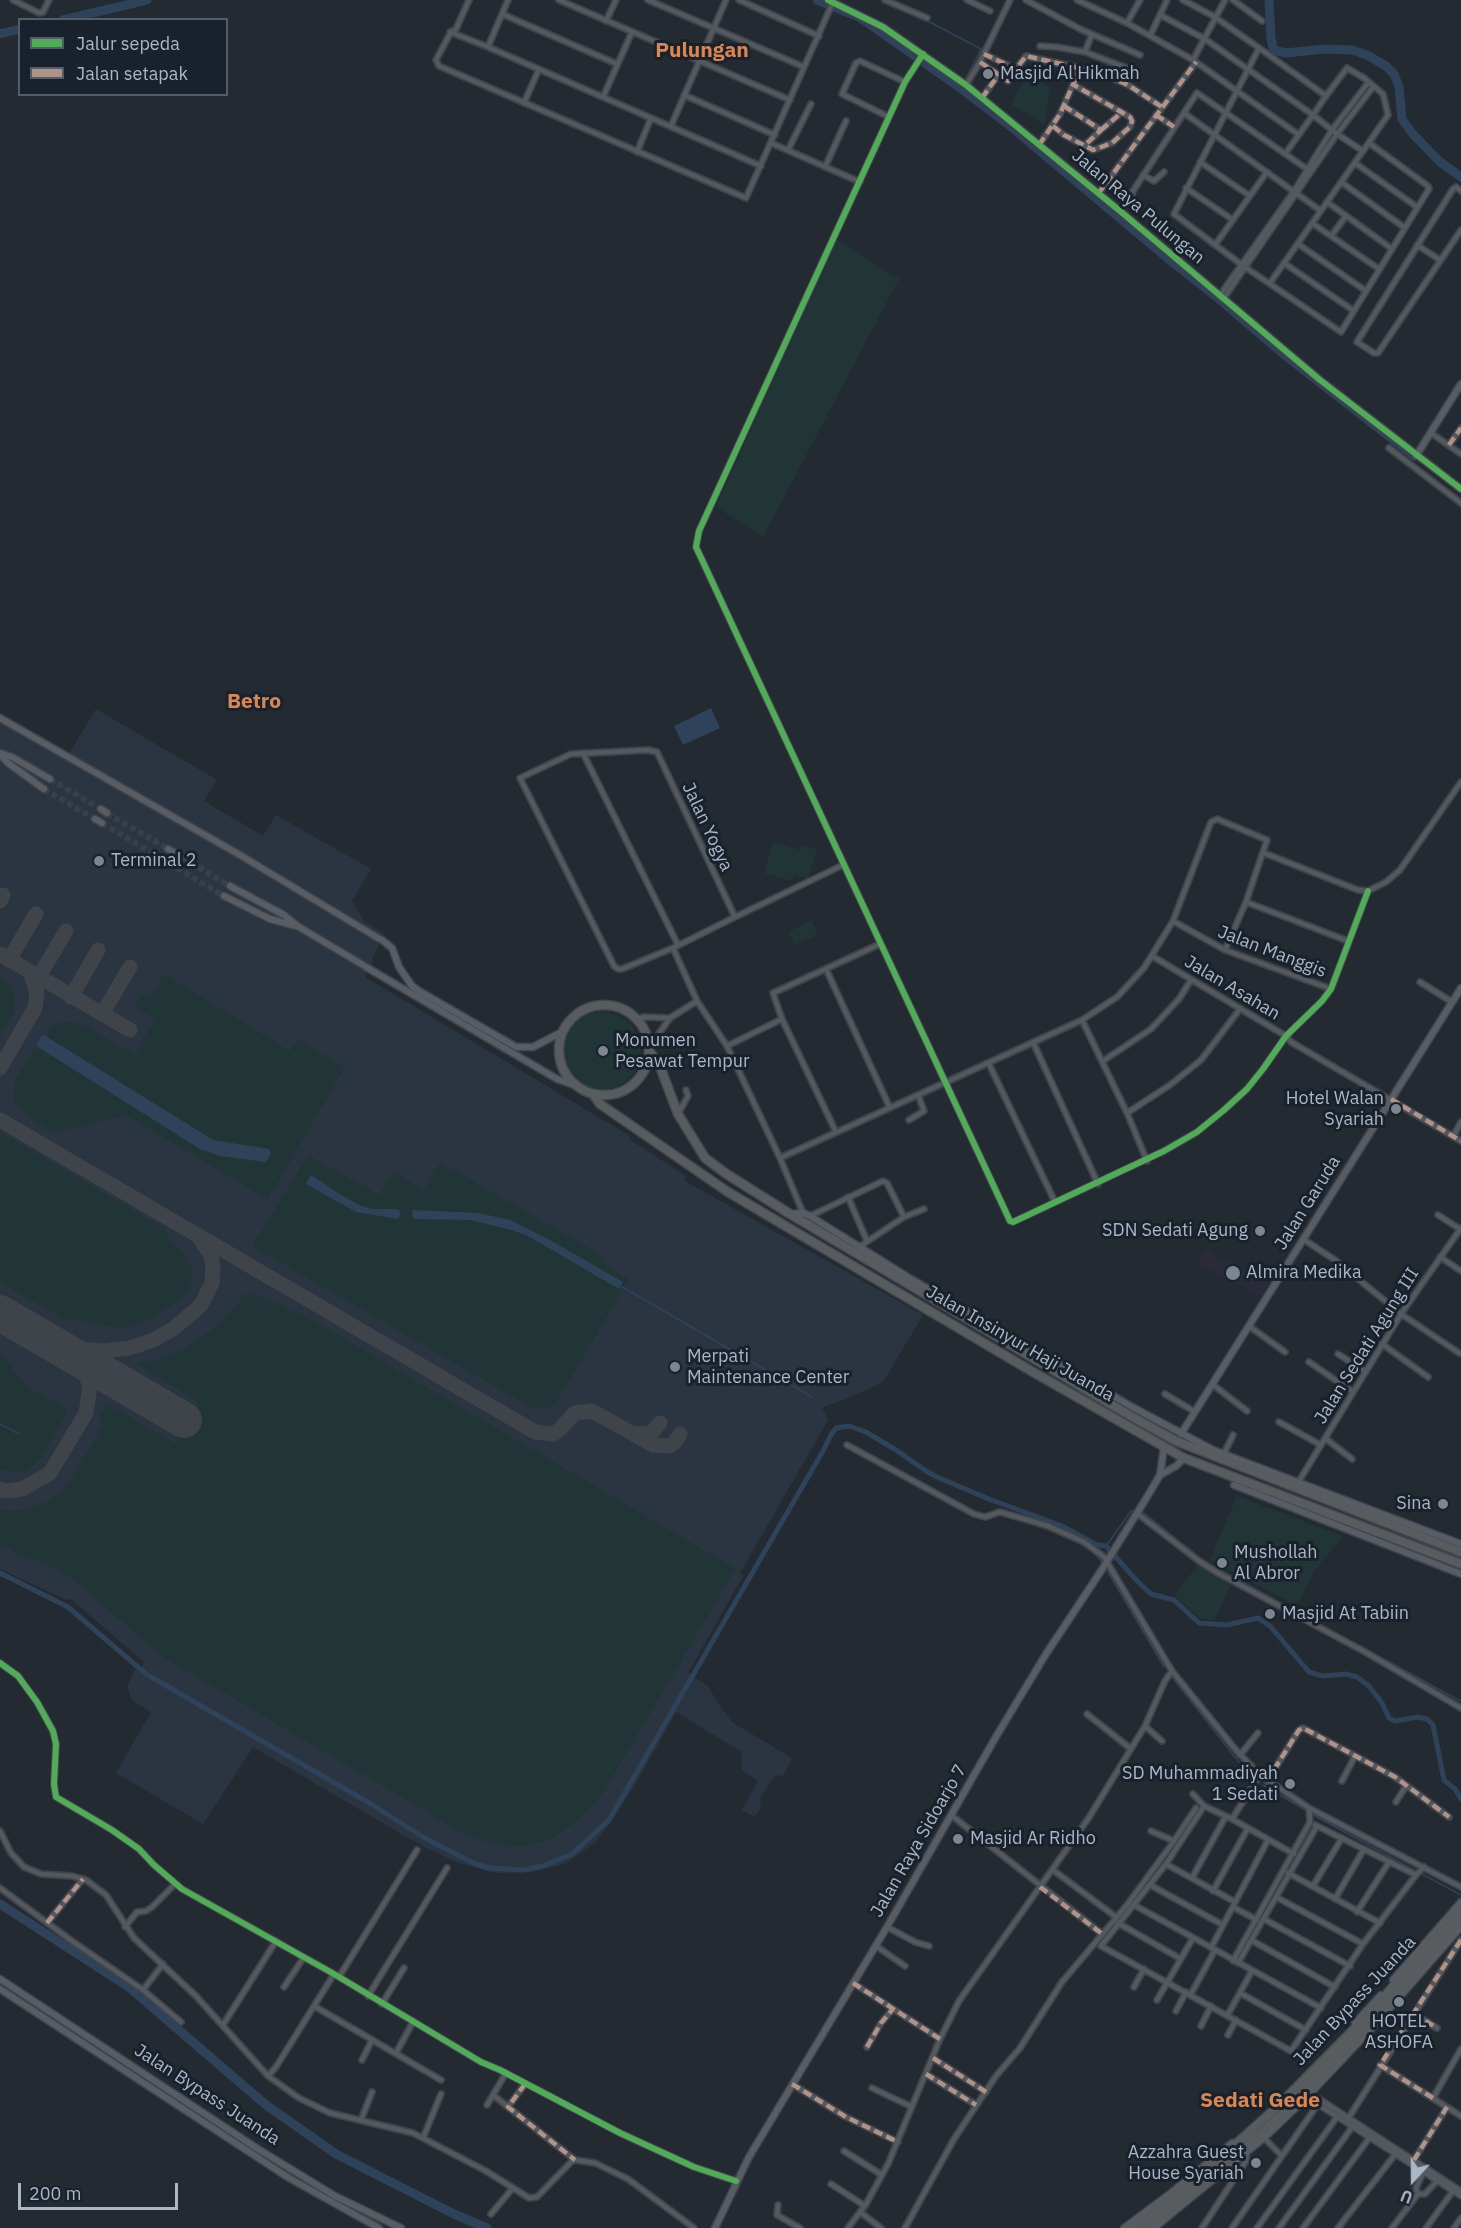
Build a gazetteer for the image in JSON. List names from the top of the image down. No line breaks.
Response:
{"streets":{"highway":["Jalan Insinyur Haji Juanda","Jalan Bypass Juanda"],"street":["Jalan Raya Pulungan","Jalan Yogya","Jalan Manggis","Jalan Asahan","Jalan Garuda","Jalan Sedati Agung III","Jalan Raya Sidoarjo 7"]},"crossings":[["Jalan Asahan","Jalan Garuda"],["Jalan Garuda","Jalan Insinyur Haji Juanda"],["Jalan Insinyur Haji Juanda","Jalan Sedati Agung III"],["Jalan Insinyur Haji Juanda","Jalan Raya Sidoarjo 7"]],"districts":["Pulungan","Betro","Sedati Gede"],"places":["Masjid Al Hikmah","Terminal 2","Monumen Pesawat Tempur","Hotel Walan Syariah","SDN Sedati Agung","Almira Medika","Merpati Maintenance Center","Sina","Mushollah Al Abror","Masjid At Tabiin","SD Muhammadiyah 1 Sedati","Masjid Ar Ridho","HOTEL ASHOFA","Azzahra Guest House Syariah"],"legend":["Jalur sepeda","Jalan setapak"],"scale_bar":"200 m","north":"bottom"}
